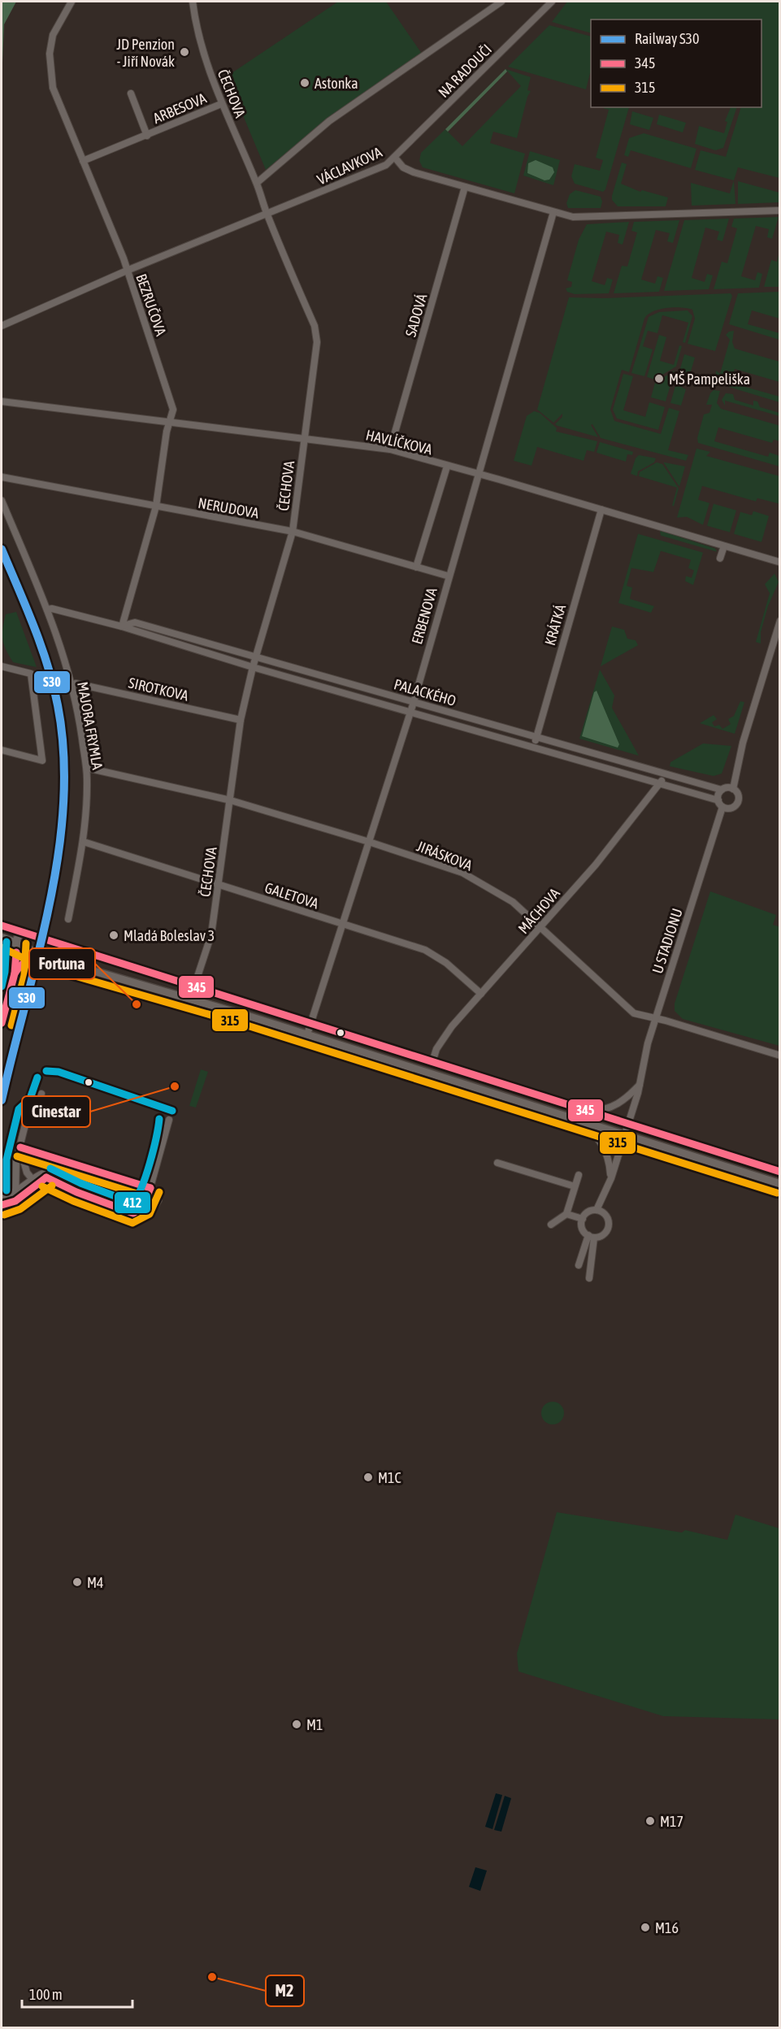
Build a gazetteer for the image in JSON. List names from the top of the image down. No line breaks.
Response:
{"streets":{"street":["NA RADOUČI","ČECHOVA","ARBESOVA","VÁCLAVKOVA","BEZRUČOVA","SADOVÁ","HAVLÍČKOVA","NERUDOVA","ERBENOVA","KRÁTKÁ","SIROTKOVA","PALACKÉHO","MAJORA FRYMLA","JIRÁSKOVA","GALETOVA","MÁCHOVA","U STADIONU"]},"crossings":[["NA RADOUČI","VÁCLAVKOVA"],["ČECHOVA","ARBESOVA"],["ČECHOVA","VÁCLAVKOVA"],["ČECHOVA","HAVLÍČKOVA"],["ČECHOVA","NERUDOVA"],["ČECHOVA","SIROTKOVA"],["ČECHOVA","PALACKÉHO"],["ČECHOVA","JIRÁSKOVA"],["ČECHOVA","GALETOVA"],["ARBESOVA","BEZRUČOVA"],["VÁCLAVKOVA","BEZRUČOVA"],["VÁCLAVKOVA","SADOVÁ"],["VÁCLAVKOVA","ERBENOVA"],["BEZRUČOVA","HAVLÍČKOVA"],["BEZRUČOVA","NERUDOVA"],["BEZRUČOVA","PALACKÉHO"],["SADOVÁ","HAVLÍČKOVA"],["HAVLÍČKOVA","ERBENOVA"],["HAVLÍČKOVA","KRÁTKÁ"],["NERUDOVA","ERBENOVA"],["ERBENOVA","PALACKÉHO"],["ERBENOVA","JIRÁSKOVA"],["ERBENOVA","GALETOVA"],["KRÁTKÁ","PALACKÉHO"],["SIROTKOVA","MAJORA FRYMLA"],["PALACKÉHO","MAJORA FRYMLA"],["PALACKÉHO","MÁCHOVA"],["PALACKÉHO","U STADIONU"],["MAJORA FRYMLA","JIRÁSKOVA"],["MAJORA FRYMLA","GALETOVA"],["JIRÁSKOVA","MÁCHOVA"],["JIRÁSKOVA","U STADIONU"],["GALETOVA","MÁCHOVA"]],"places":["JD Penzion - Jiří Novák","Astonka","MŠ Pampeliška","Mladá Boleslav 3","Fortuna","Cinestar","M1C","M4","M1","M17","M16","M2"],"lines":["rail line S30","transit line 345","transit line 412","transit line 315"],"legend":["Railway S30","345","315"],"scale_bar":"100 m"}
